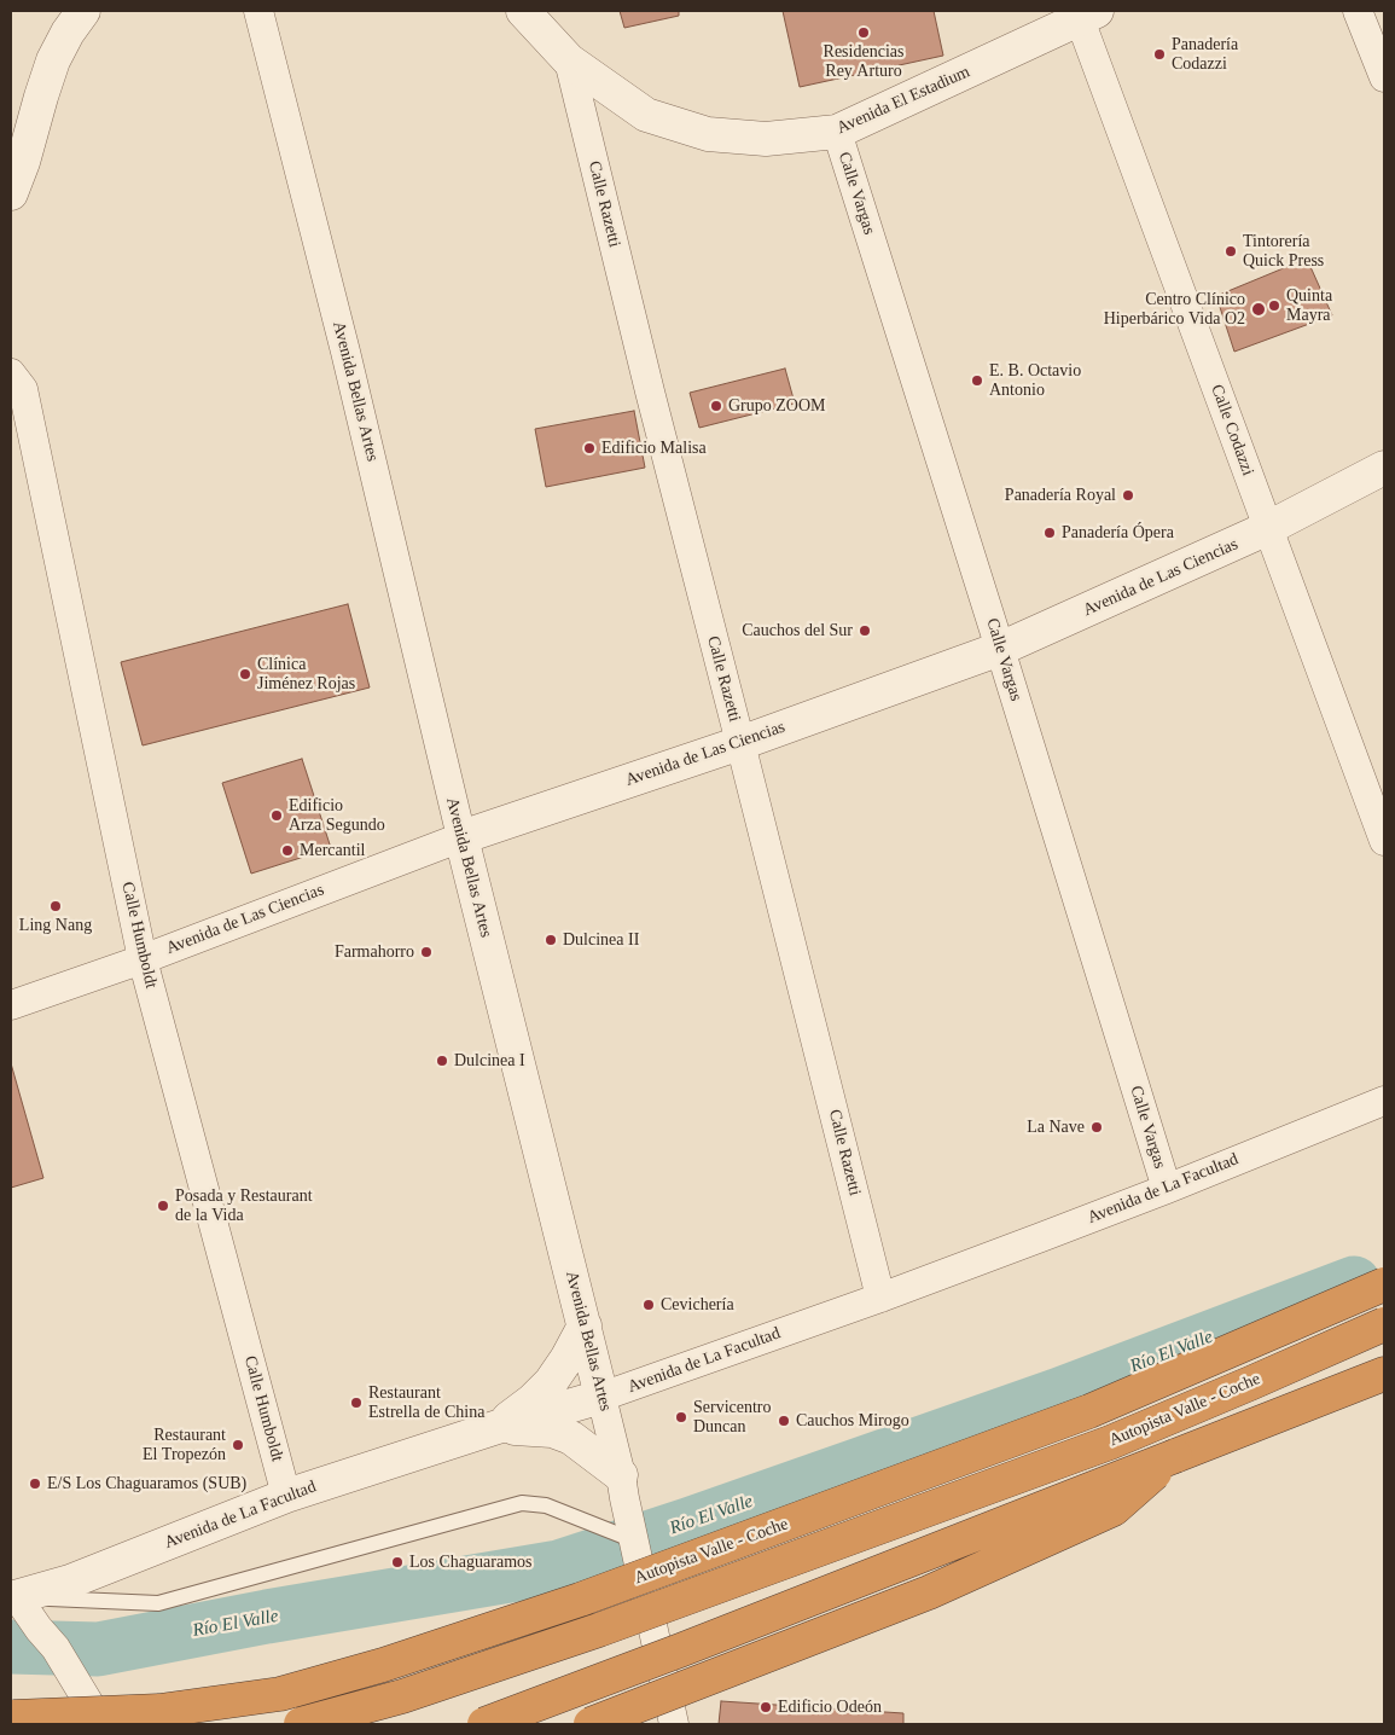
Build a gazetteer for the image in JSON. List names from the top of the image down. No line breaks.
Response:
{"streets":{"highway":["Autopista Valle - Coche"],"street":["Avenida El Estadium","Calle Vargas","Calle Razetti","Avenida Bellas Artes","Calle Codazzi","Avenida de Las Ciencias","Calle Humboldt","Avenida de La Facultad"]},"crossings":[["Avenida El Estadium","Calle Vargas"],["Avenida El Estadium","Calle Razetti"],["Avenida El Estadium","Calle Codazzi"],["Calle Vargas","Avenida de Las Ciencias"],["Calle Vargas","Avenida de La Facultad"],["Calle Razetti","Avenida de Las Ciencias"],["Calle Razetti","Avenida de La Facultad"],["Avenida Bellas Artes","Avenida de Las Ciencias"],["Avenida Bellas Artes","Avenida de La Facultad"],["Calle Codazzi","Avenida de Las Ciencias"],["Avenida de Las Ciencias","Calle Humboldt"],["Calle Humboldt","Avenida de La Facultad"]],"water":["Río El Valle"],"places":["Residencias Rey Arturo","Panadería Codazzi","Tintorería Quick Press","Quinta Mayra","Centro Clínico Hiperbárico Vida O2","E. B. Octavio Antonio","Grupo ZOOM","Edificio Malisa","Panadería Royal","Panadería Ópera","Cauchos del Sur","Clínica Jiménez Rojas","Edificio Arza Segundo","Mercantil","Ling Nang","Dulcinea II","Farmahorro","Dulcinea I","La Nave","Posada y Restaurant de la Vida","Cevichería","Restaurant Estrella de China","Servicentro Duncan","Cauchos Mirogo","Restaurant El Tropezón","E/S Los Chaguaramos (SUB)","Los Chaguaramos","Edificio Odeón"]}
